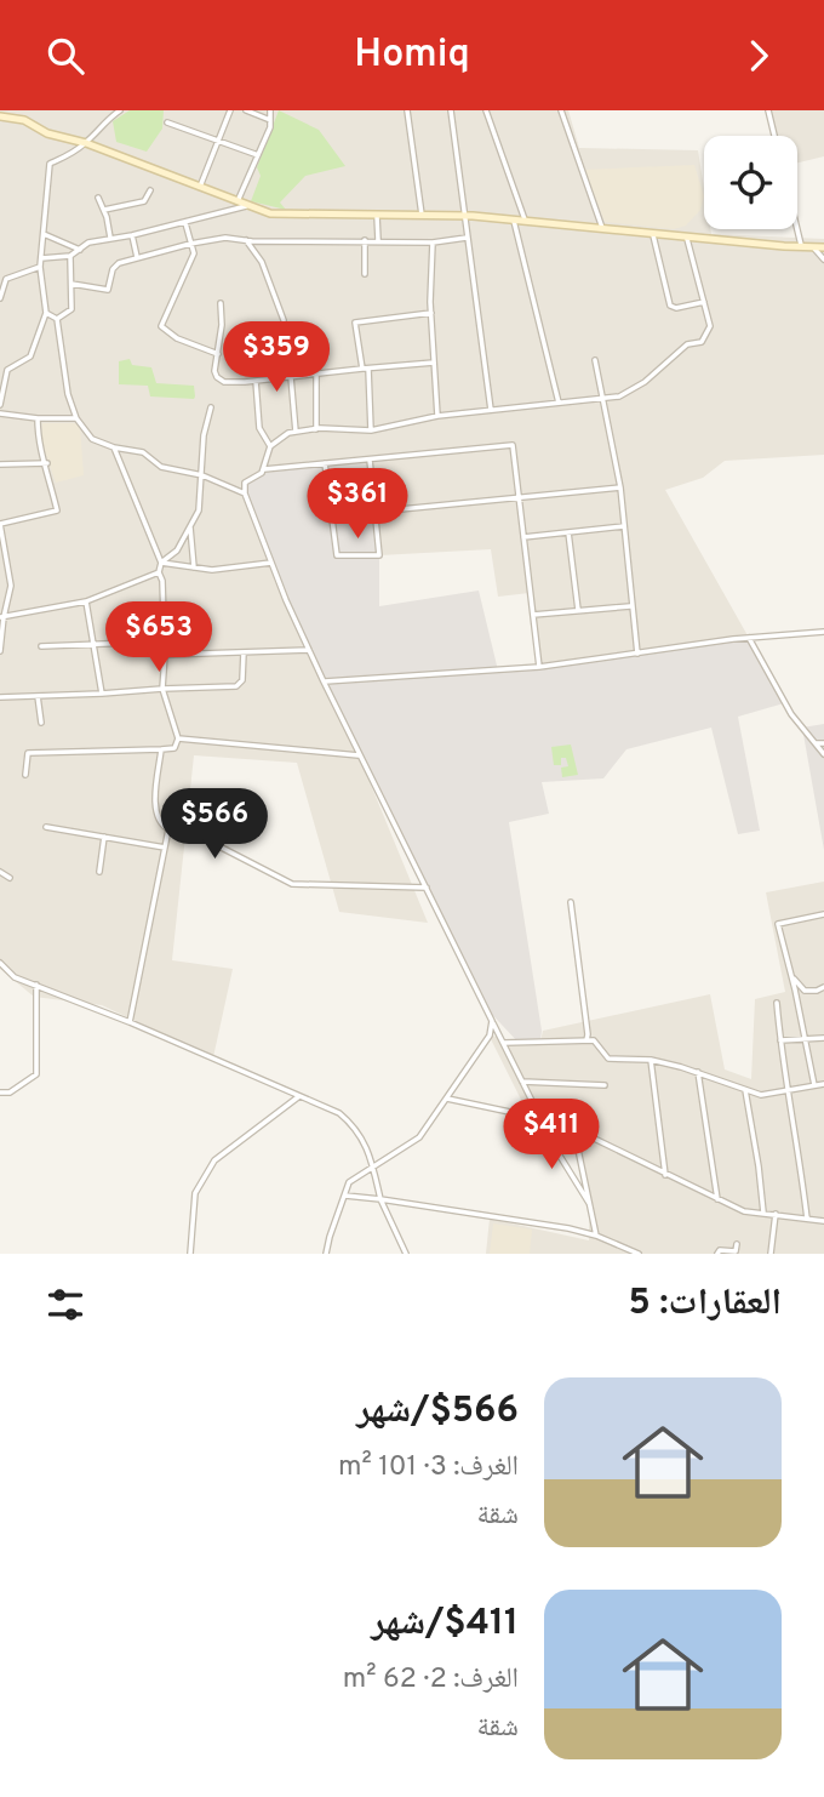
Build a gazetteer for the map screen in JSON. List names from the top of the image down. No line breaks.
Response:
{"page":{"header":"Homiq","price":["$359","$361","$653","$566","$411"],"heading":"العقارات: 5","list":[{"name":"$566/شهر","note":"الغرف: 3 · 101 m² · شقة"},{"name":"$411/شهر","note":"الغرف: 2 · 62 m² · شقة"}]}}
